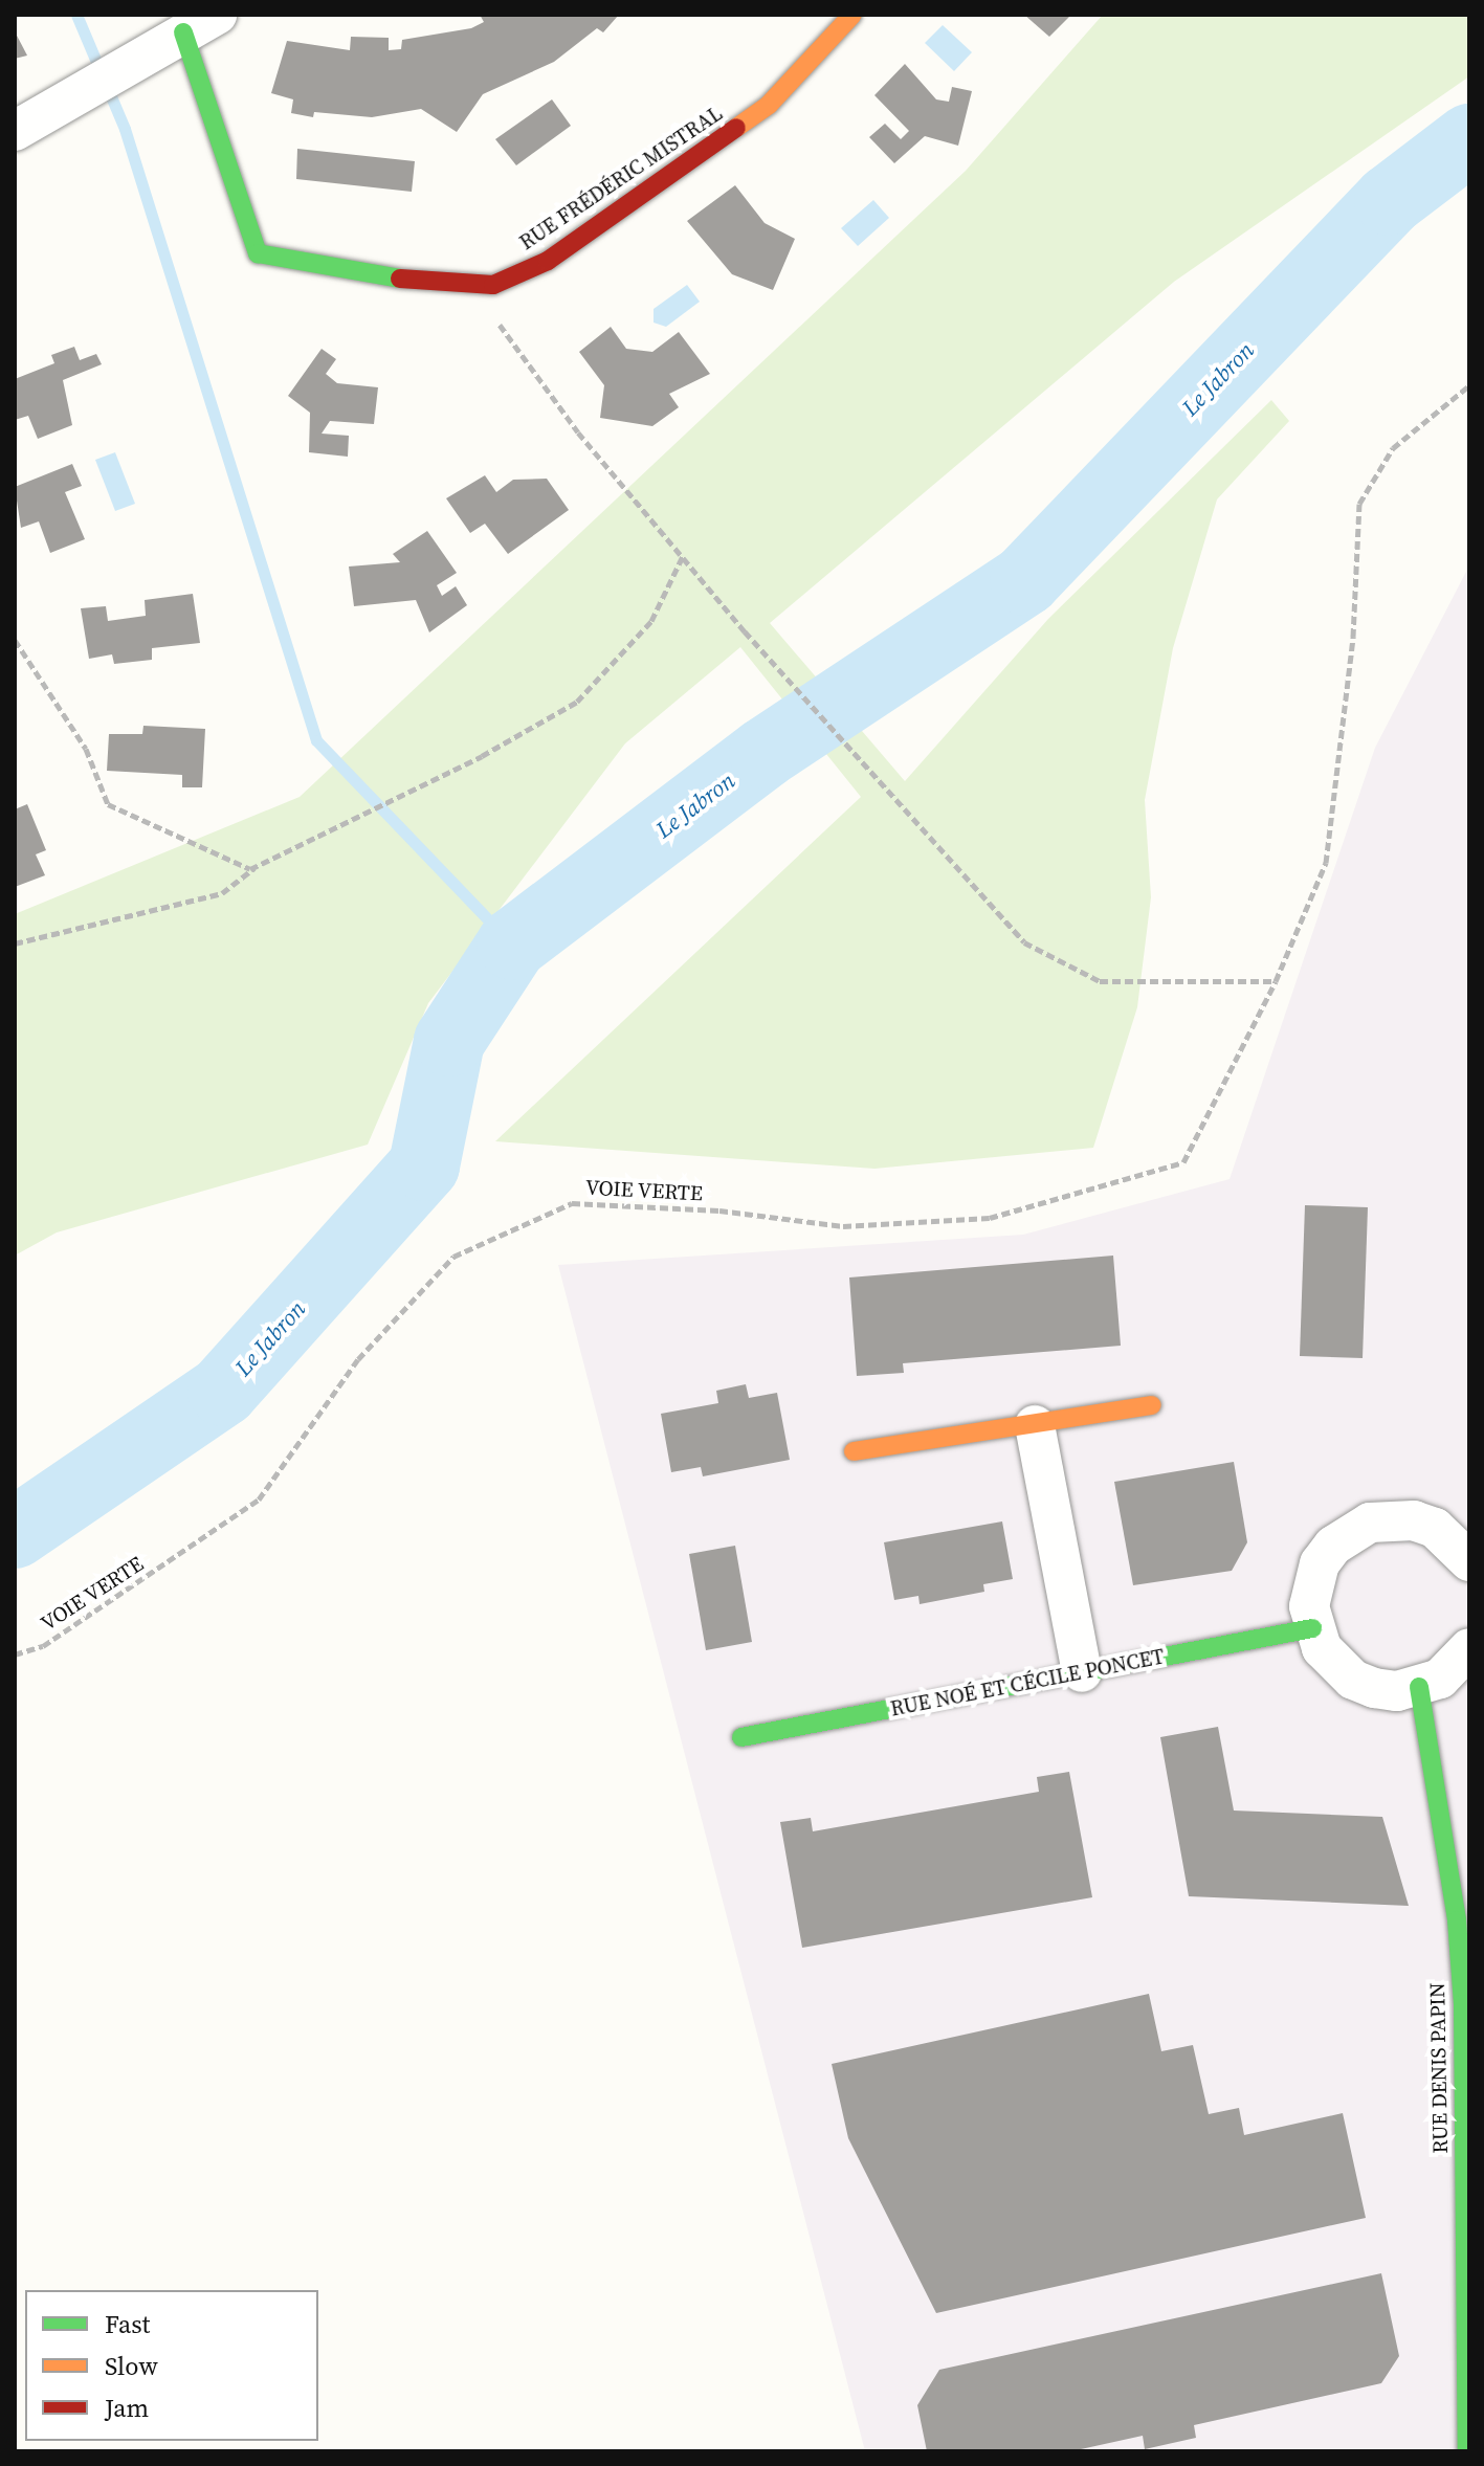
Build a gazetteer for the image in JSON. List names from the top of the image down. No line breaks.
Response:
{"streets":{"street":["RUE FRÉDÉRIC MISTRAL","RUE NOÉ ET CÉCILE PONCET","RUE DENIS PAPIN"],"path":["VOIE VERTE"]},"water":["Le Jabron"],"legend":["Fast","Slow","Jam"]}
